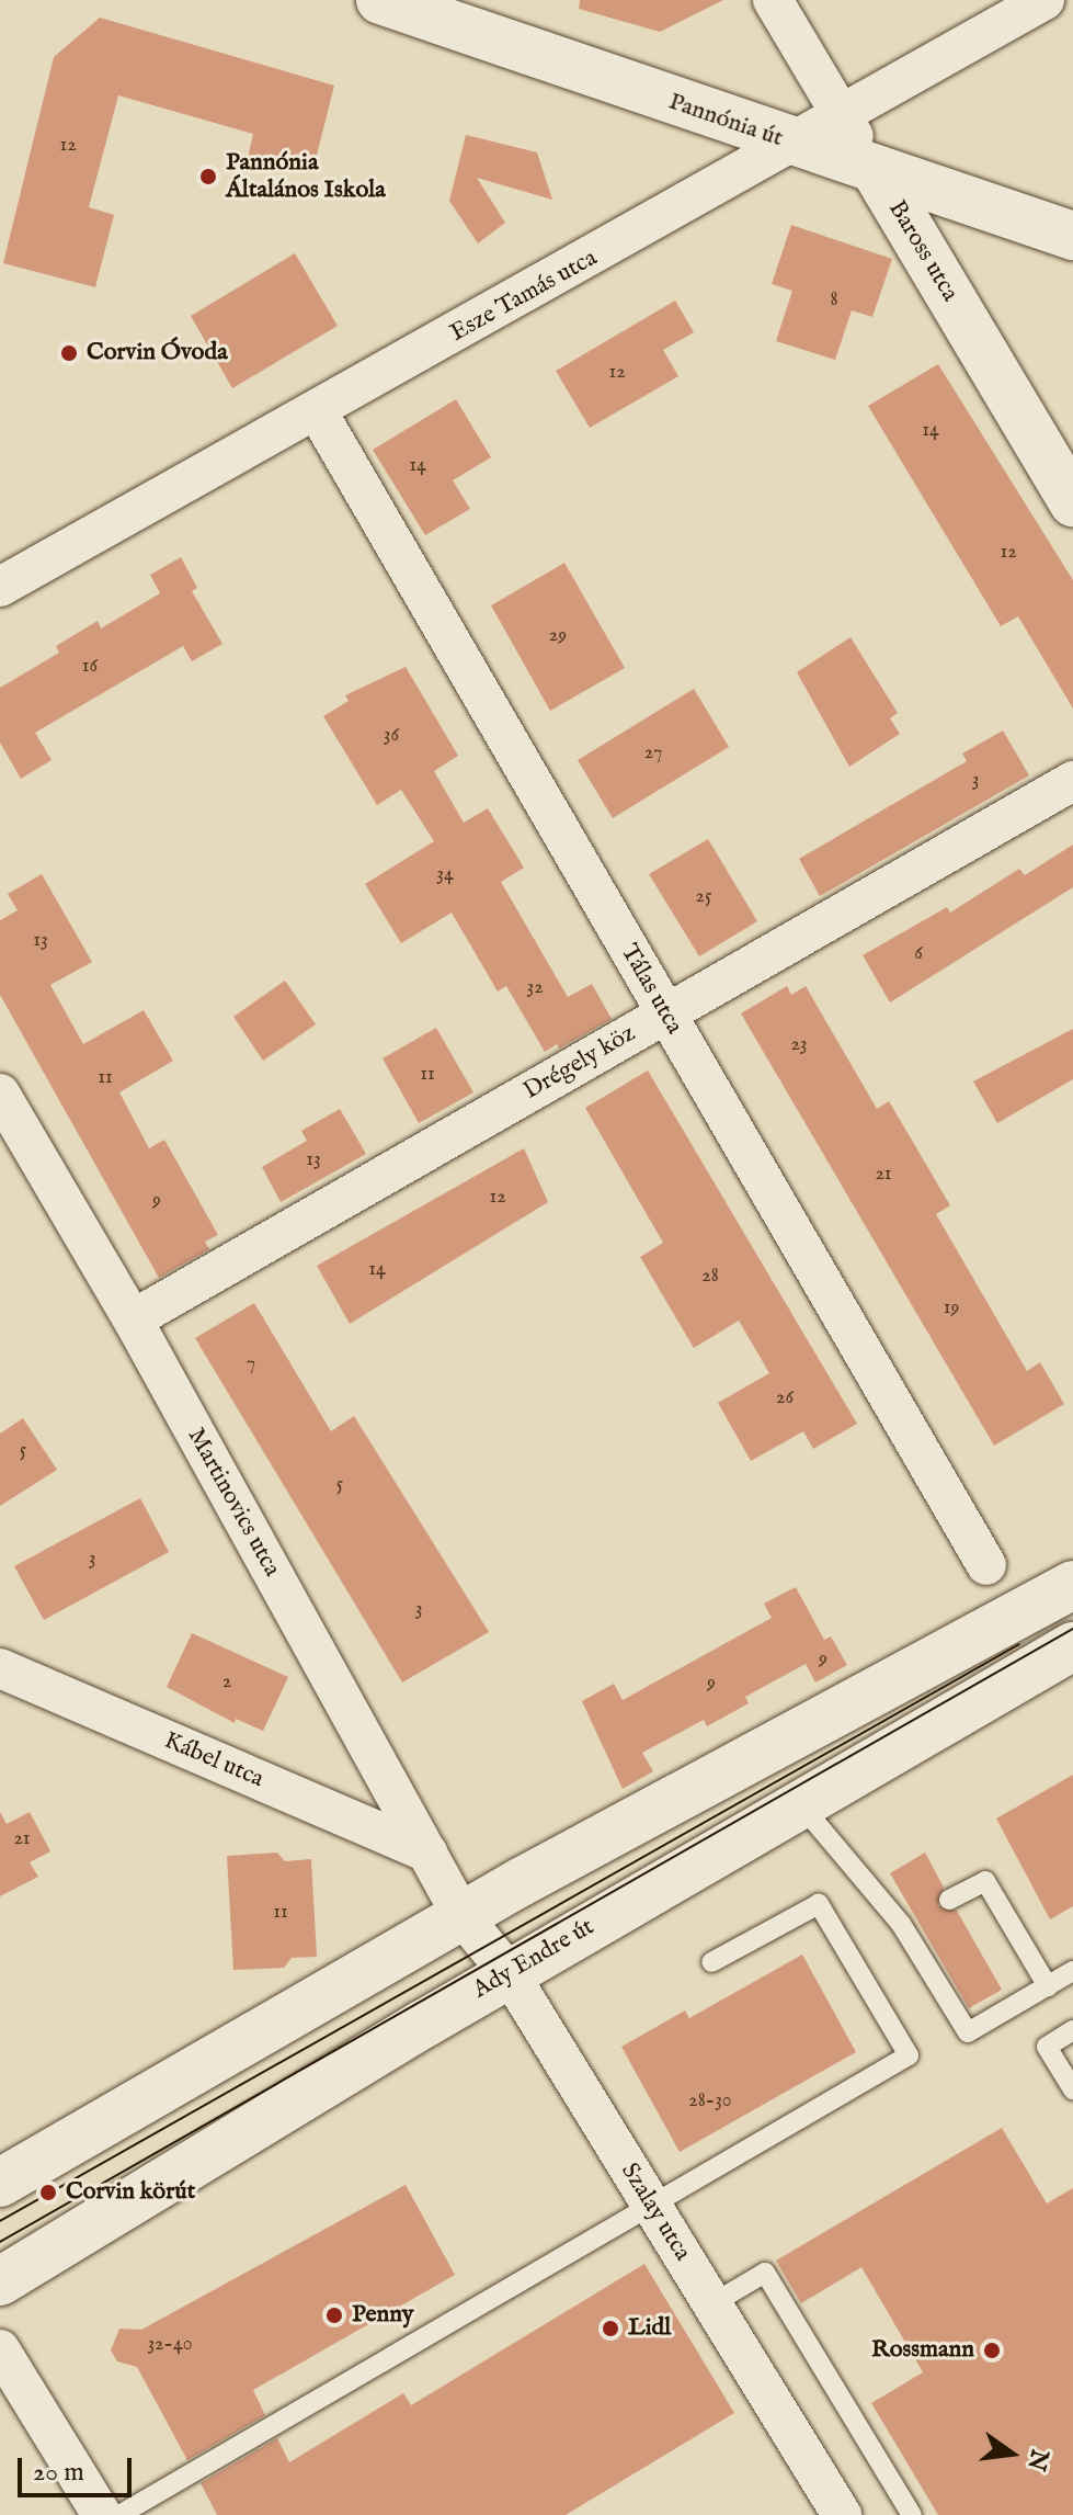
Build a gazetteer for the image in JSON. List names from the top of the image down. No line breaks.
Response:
{"streets":{"street":["Pannónia út","Baross utca","Esze Tamás utca","Tálas utca","Drégely köz","Martinovics utca","Kábel utca","Ady Endre út","Szalay utca"]},"crossings":[["Pannónia út","Baross utca"],["Pannónia út","Esze Tamás utca"],["Baross utca","Esze Tamás utca"],["Esze Tamás utca","Tálas utca"],["Tálas utca","Drégely köz"],["Drégely köz","Martinovics utca"],["Martinovics utca","Kábel utca"],["Martinovics utca","Szalay utca"],["Ady Endre út","Szalay utca"]],"places":["Pannónia Általános Iskola","Corvin Óvoda","Corvin körút","Penny","Lidl","Rossmann"],"house_numbers":["12","8","12","14","14","12","29","16","36","27","3","34","25","13","6","32","23","11","11","13","21","12","9","14","28","19","7","26","5","5","3","3","9","2","9","21","11","28-30","32-40"],"scale_bar":"20 m","north":"right"}
